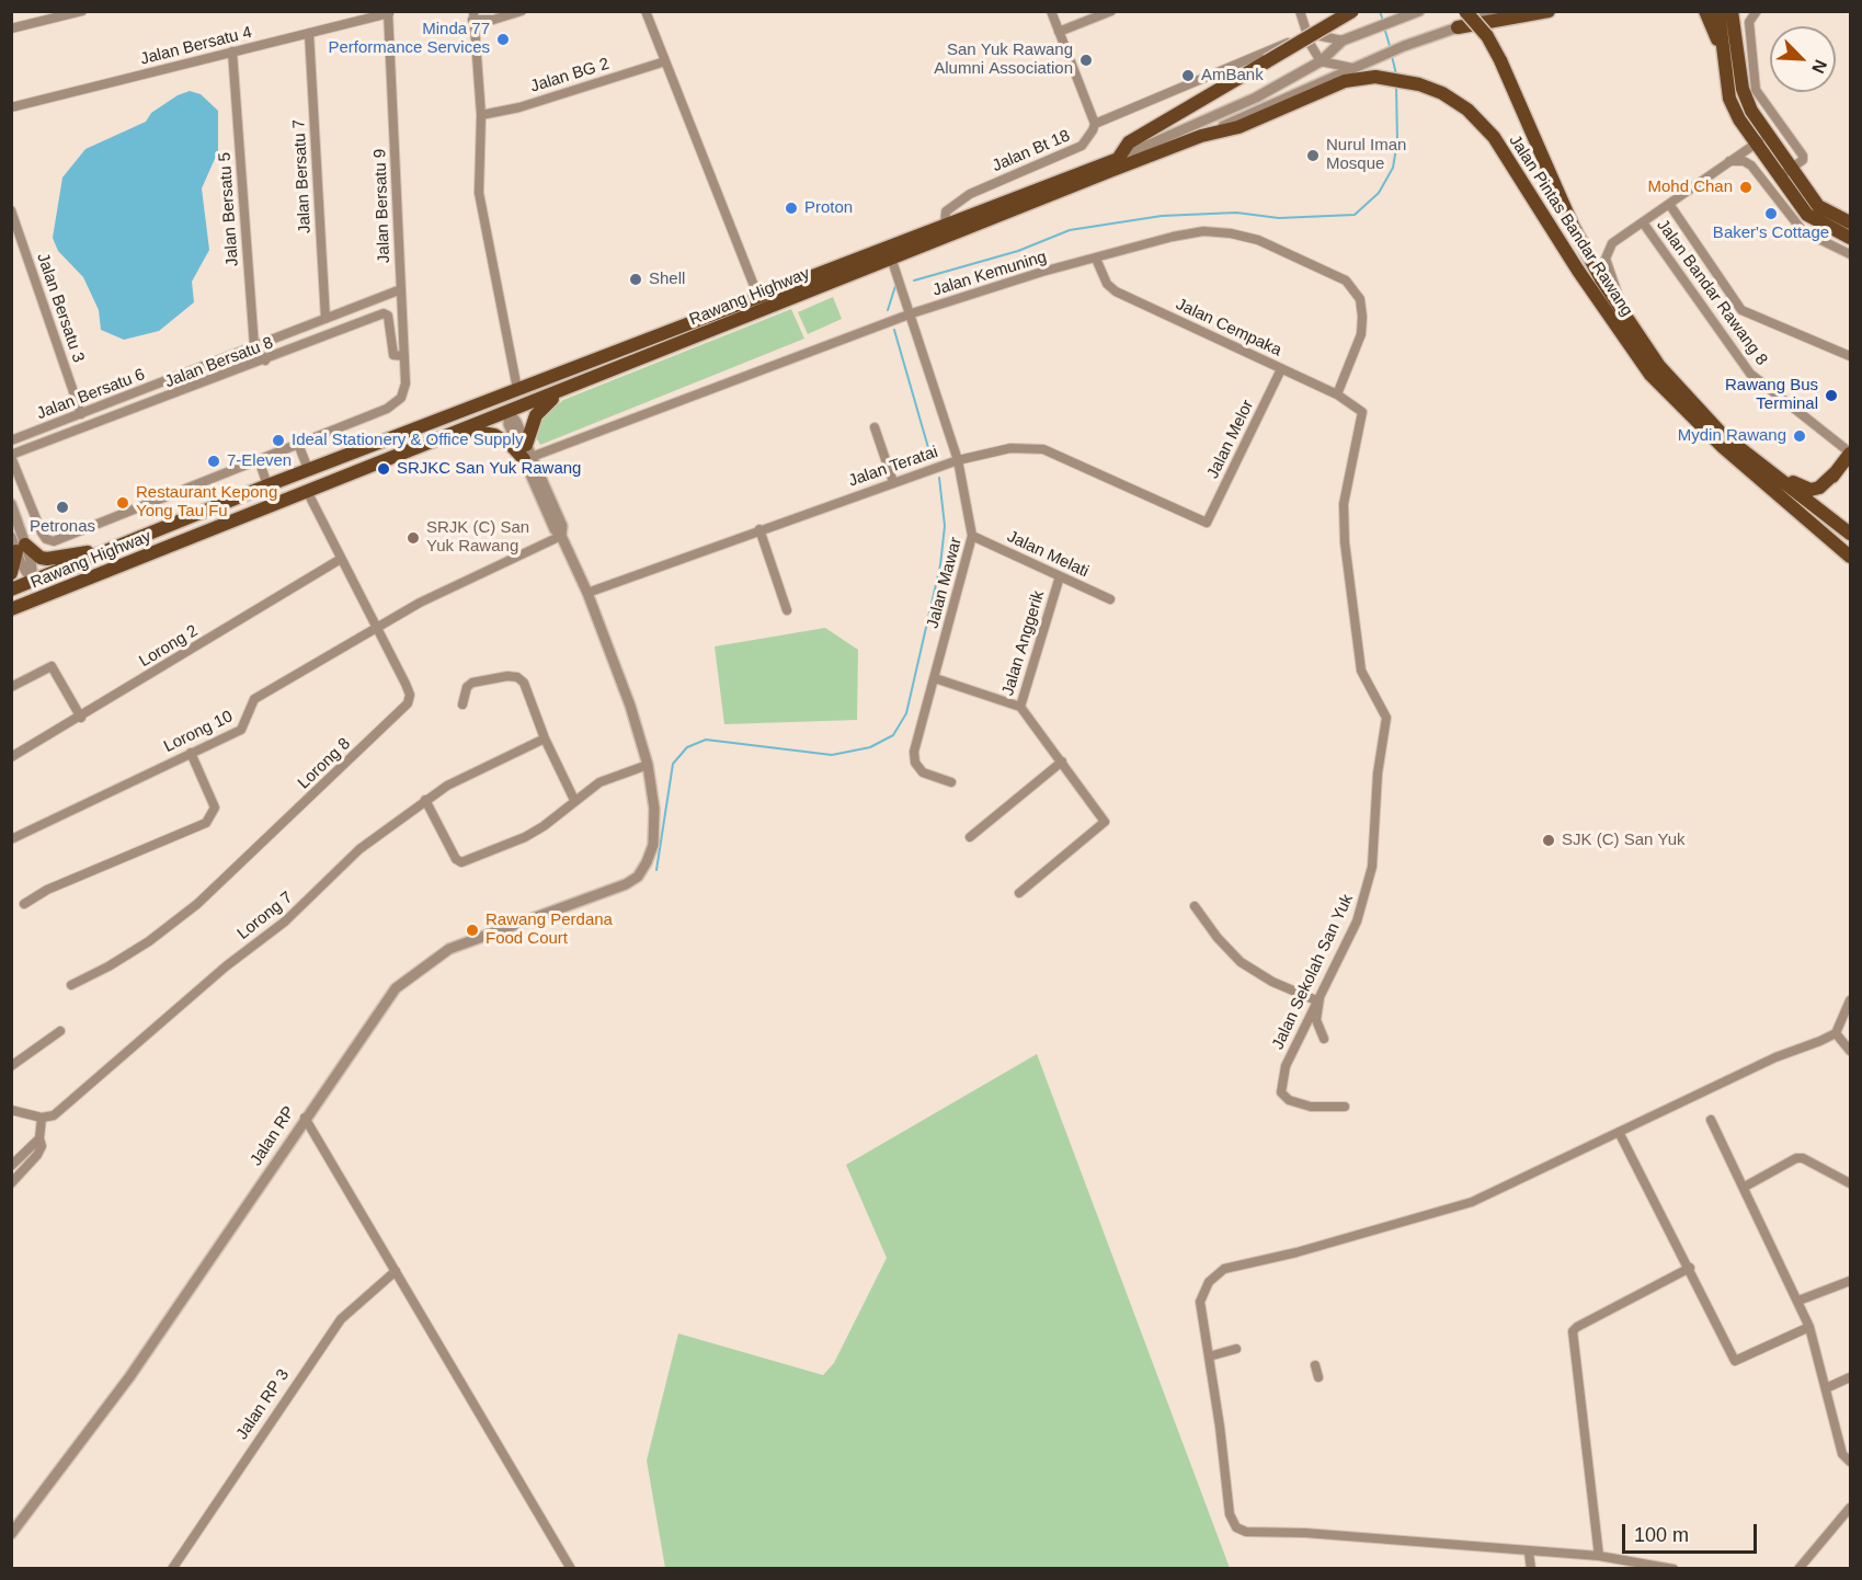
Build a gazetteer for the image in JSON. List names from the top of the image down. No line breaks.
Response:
{"streets":{"main road":["Jalan Pintas Bandar Rawang","Rawang Highway"],"street":["Jalan Bersatu 4","Jalan BG 2","Jalan Bt 18","Jalan Bersatu 7","Jalan Bersatu 9","Jalan Bersatu 5","Jalan Kemuning","Jalan Bandar Rawang 8","Jalan Bersatu 3","Jalan Cempaka","Jalan Bersatu 8","Jalan Bersatu 6","Jalan Melor","Jalan Teratai","Jalan Melati","Jalan Mawar","Jalan Anggerik","Lorong 2","Lorong 10","Lorong 8","Lorong 7","Jalan Sekolah San Yuk","Jalan RP","Jalan RP 3"]},"crossings":[["Jalan Bersatu 4","Jalan Bersatu 7"],["Jalan Bersatu 4","Jalan Bersatu 9"],["Jalan Bersatu 4","Jalan Bersatu 5"],["Jalan Bt 18","Rawang Highway"],["Jalan Bersatu 7","Jalan Bersatu 6"],["Jalan Bersatu 9","Jalan Bersatu 8"],["Jalan Bersatu 9","Jalan Bersatu 6"],["Jalan Bersatu 5","Jalan Bersatu 6"],["Jalan Pintas Bandar Rawang","Rawang Highway"],["Jalan Kemuning","Jalan Cempaka"],["Jalan Kemuning","Jalan Mawar"],["Rawang Highway","Jalan Mawar"],["Rawang Highway","Lorong 8"],["Jalan Bersatu 3","Jalan Bersatu 6"],["Jalan Cempaka","Jalan Melor"],["Jalan Cempaka","Jalan Sekolah San Yuk"],["Jalan Melor","Jalan Teratai"],["Jalan Teratai","Jalan Mawar"],["Jalan Melati","Jalan Mawar"],["Jalan Melati","Jalan Anggerik"],["Jalan Mawar","Jalan Anggerik"],["Lorong 2","Lorong 8"],["Lorong 10","Lorong 8"]],"places":["Minda 77 Performance Services","San Yuk Rawang Alumni Association","AmBank","Nurul Iman Mosque","Mohd Chan","Proton","Baker's Cottage","Shell","Rawang Bus Terminal","Mydin Rawang","Ideal Stationery & Office Supply","7-Eleven","SRJKC San Yuk Rawang","Restaurant Kepong Yong Tau Fu","Petronas","SRJK (C) San Yuk Rawang","SJK (C) San Yuk","Rawang Perdana Food Court"],"scale_bar":"100 m","north":"bottom right"}
